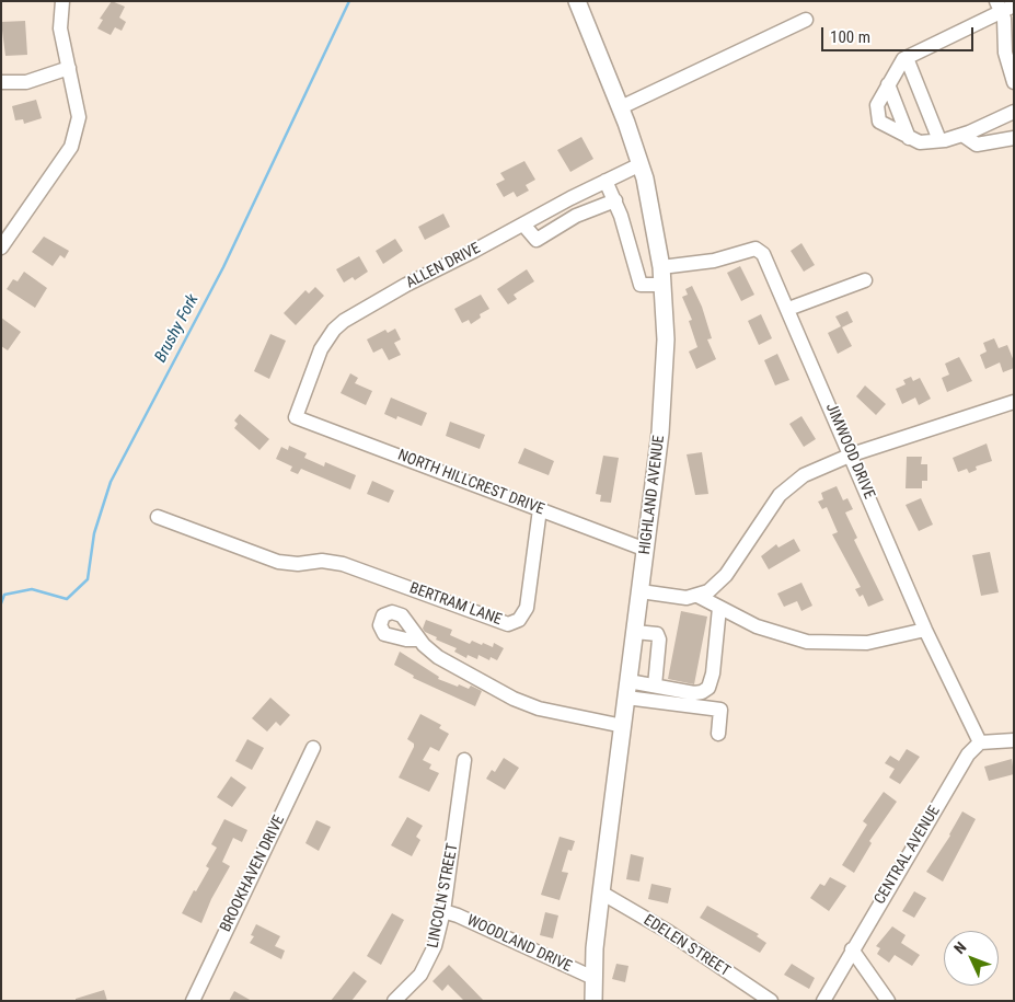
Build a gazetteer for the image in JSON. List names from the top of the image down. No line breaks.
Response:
{"streets":{"main road":["HIGHLAND AVENUE"],"street":["ALLEN DRIVE","JIMWOOD DRIVE","NORTH HILLCREST DRIVE","BERTRAM LANE","CENTRAL AVENUE","BROOKHAVEN DRIVE","LINCOLN STREET","WOODLAND DRIVE","EDELEN STREET"]},"crossings":[["ALLEN DRIVE","NORTH HILLCREST DRIVE"],["ALLEN DRIVE","HIGHLAND AVENUE"],["JIMWOOD DRIVE","HIGHLAND AVENUE"],["JIMWOOD DRIVE","CENTRAL AVENUE"],["NORTH HILLCREST DRIVE","HIGHLAND AVENUE"],["NORTH HILLCREST DRIVE","BERTRAM LANE"],["HIGHLAND AVENUE","WOODLAND DRIVE"],["HIGHLAND AVENUE","EDELEN STREET"],["LINCOLN STREET","WOODLAND DRIVE"]],"water":["Brushy Fork"],"scale_bar":"100 m","north":"top left"}
